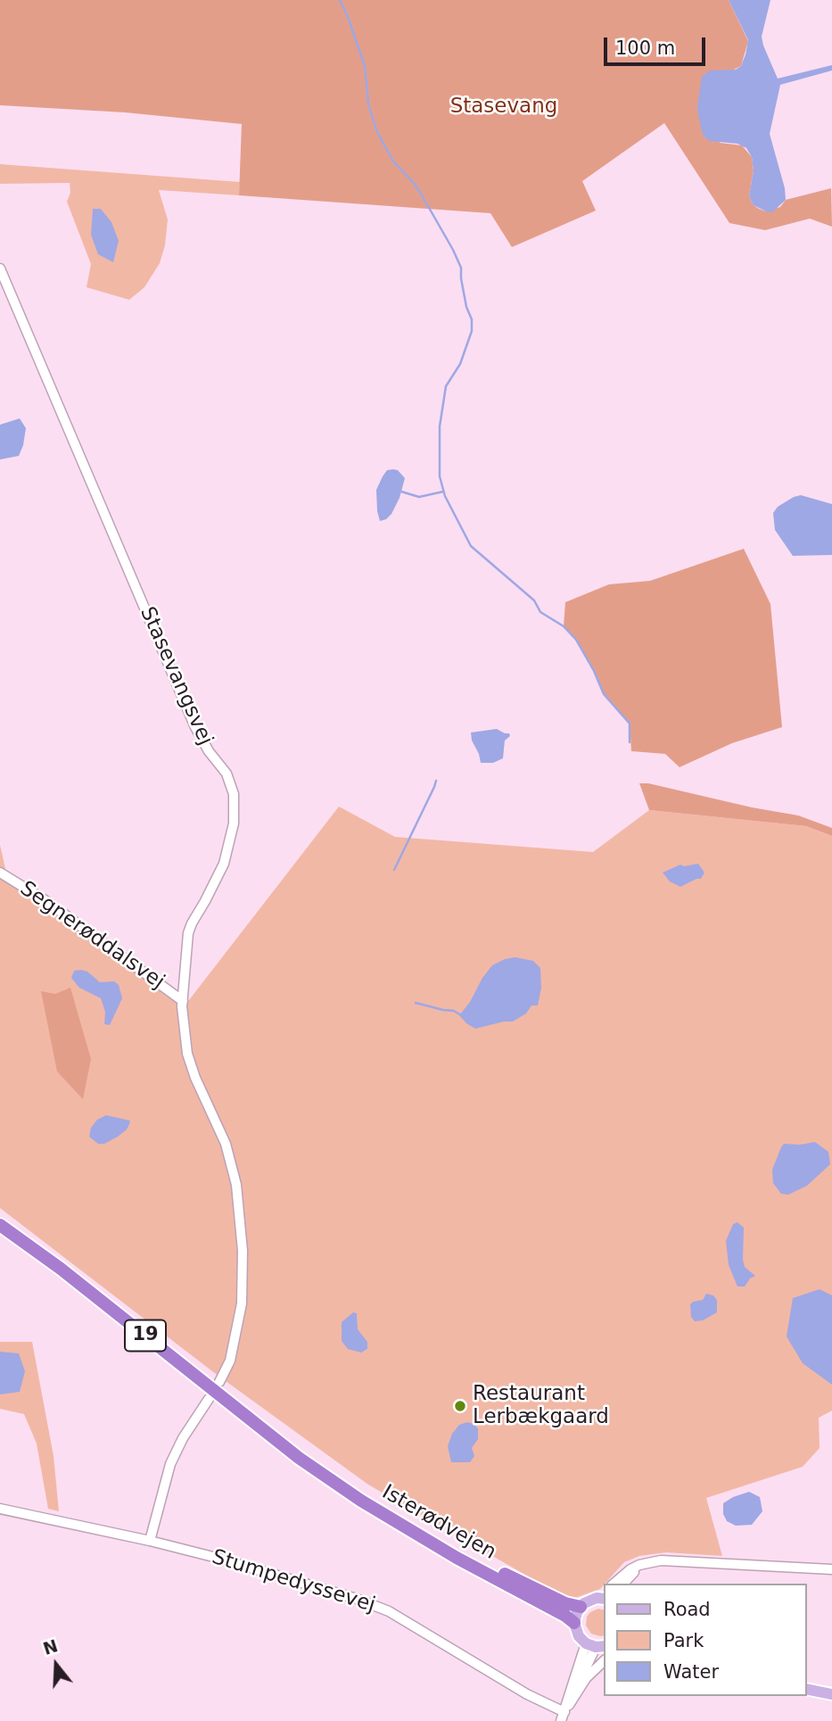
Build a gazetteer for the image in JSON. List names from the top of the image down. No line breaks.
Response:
{"streets":{"highway":["19","Isterødvejen"],"street":["Stasevangsvej","Segnerøddalsvej","Stumpedyssevej"]},"crossings":[["Stasevangsvej","Segnerøddalsvej"],["19","Isterødvejen"]],"parks":["Stasevang"],"places":["Restaurant Lerbækgaard"],"legend":["Road","Park","Water"],"scale_bar":"100 m","north":"top"}
